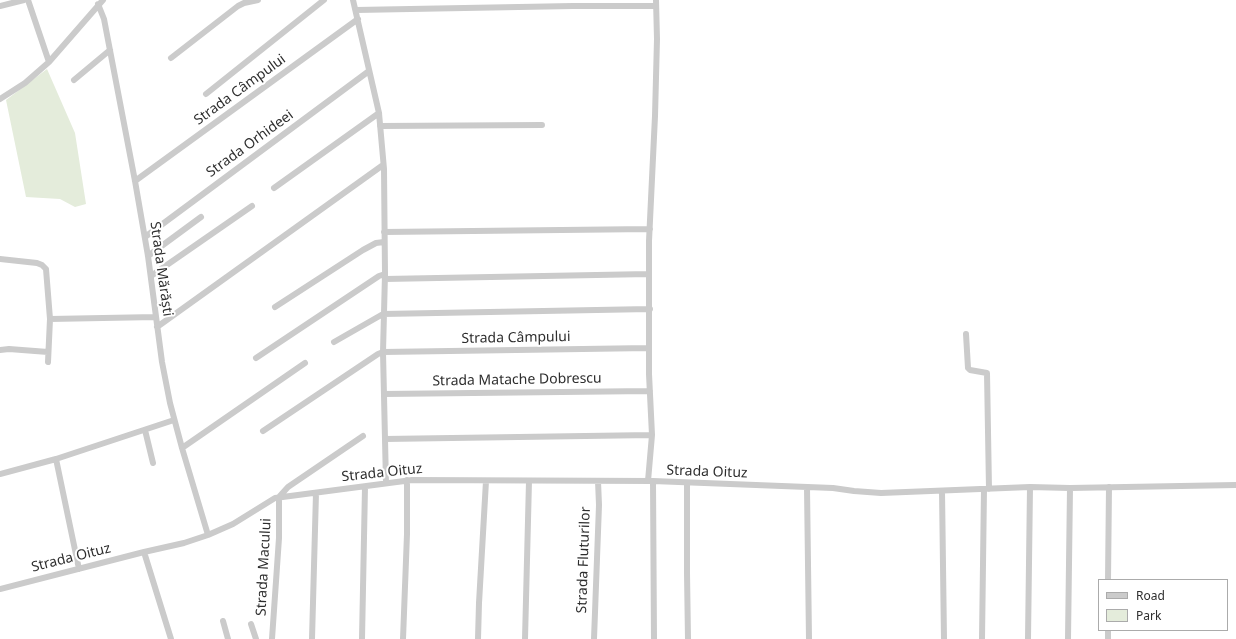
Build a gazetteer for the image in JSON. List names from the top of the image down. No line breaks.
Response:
{"streets":{"street":["Strada Câmpului","Strada Orhideei","Strada Mărăști","Strada Matache Dobrescu","Strada Oituz","Strada Fluturilor","Strada Macului"]},"crossings":[["Strada Câmpului","Strada Mărăști"],["Strada Orhideei","Strada Mărăști"],["Strada Mărăști","Strada Oituz"],["Strada Oituz","Strada Fluturilor"],["Strada Oituz","Strada Macului"]],"legend":["Road","Park"]}
